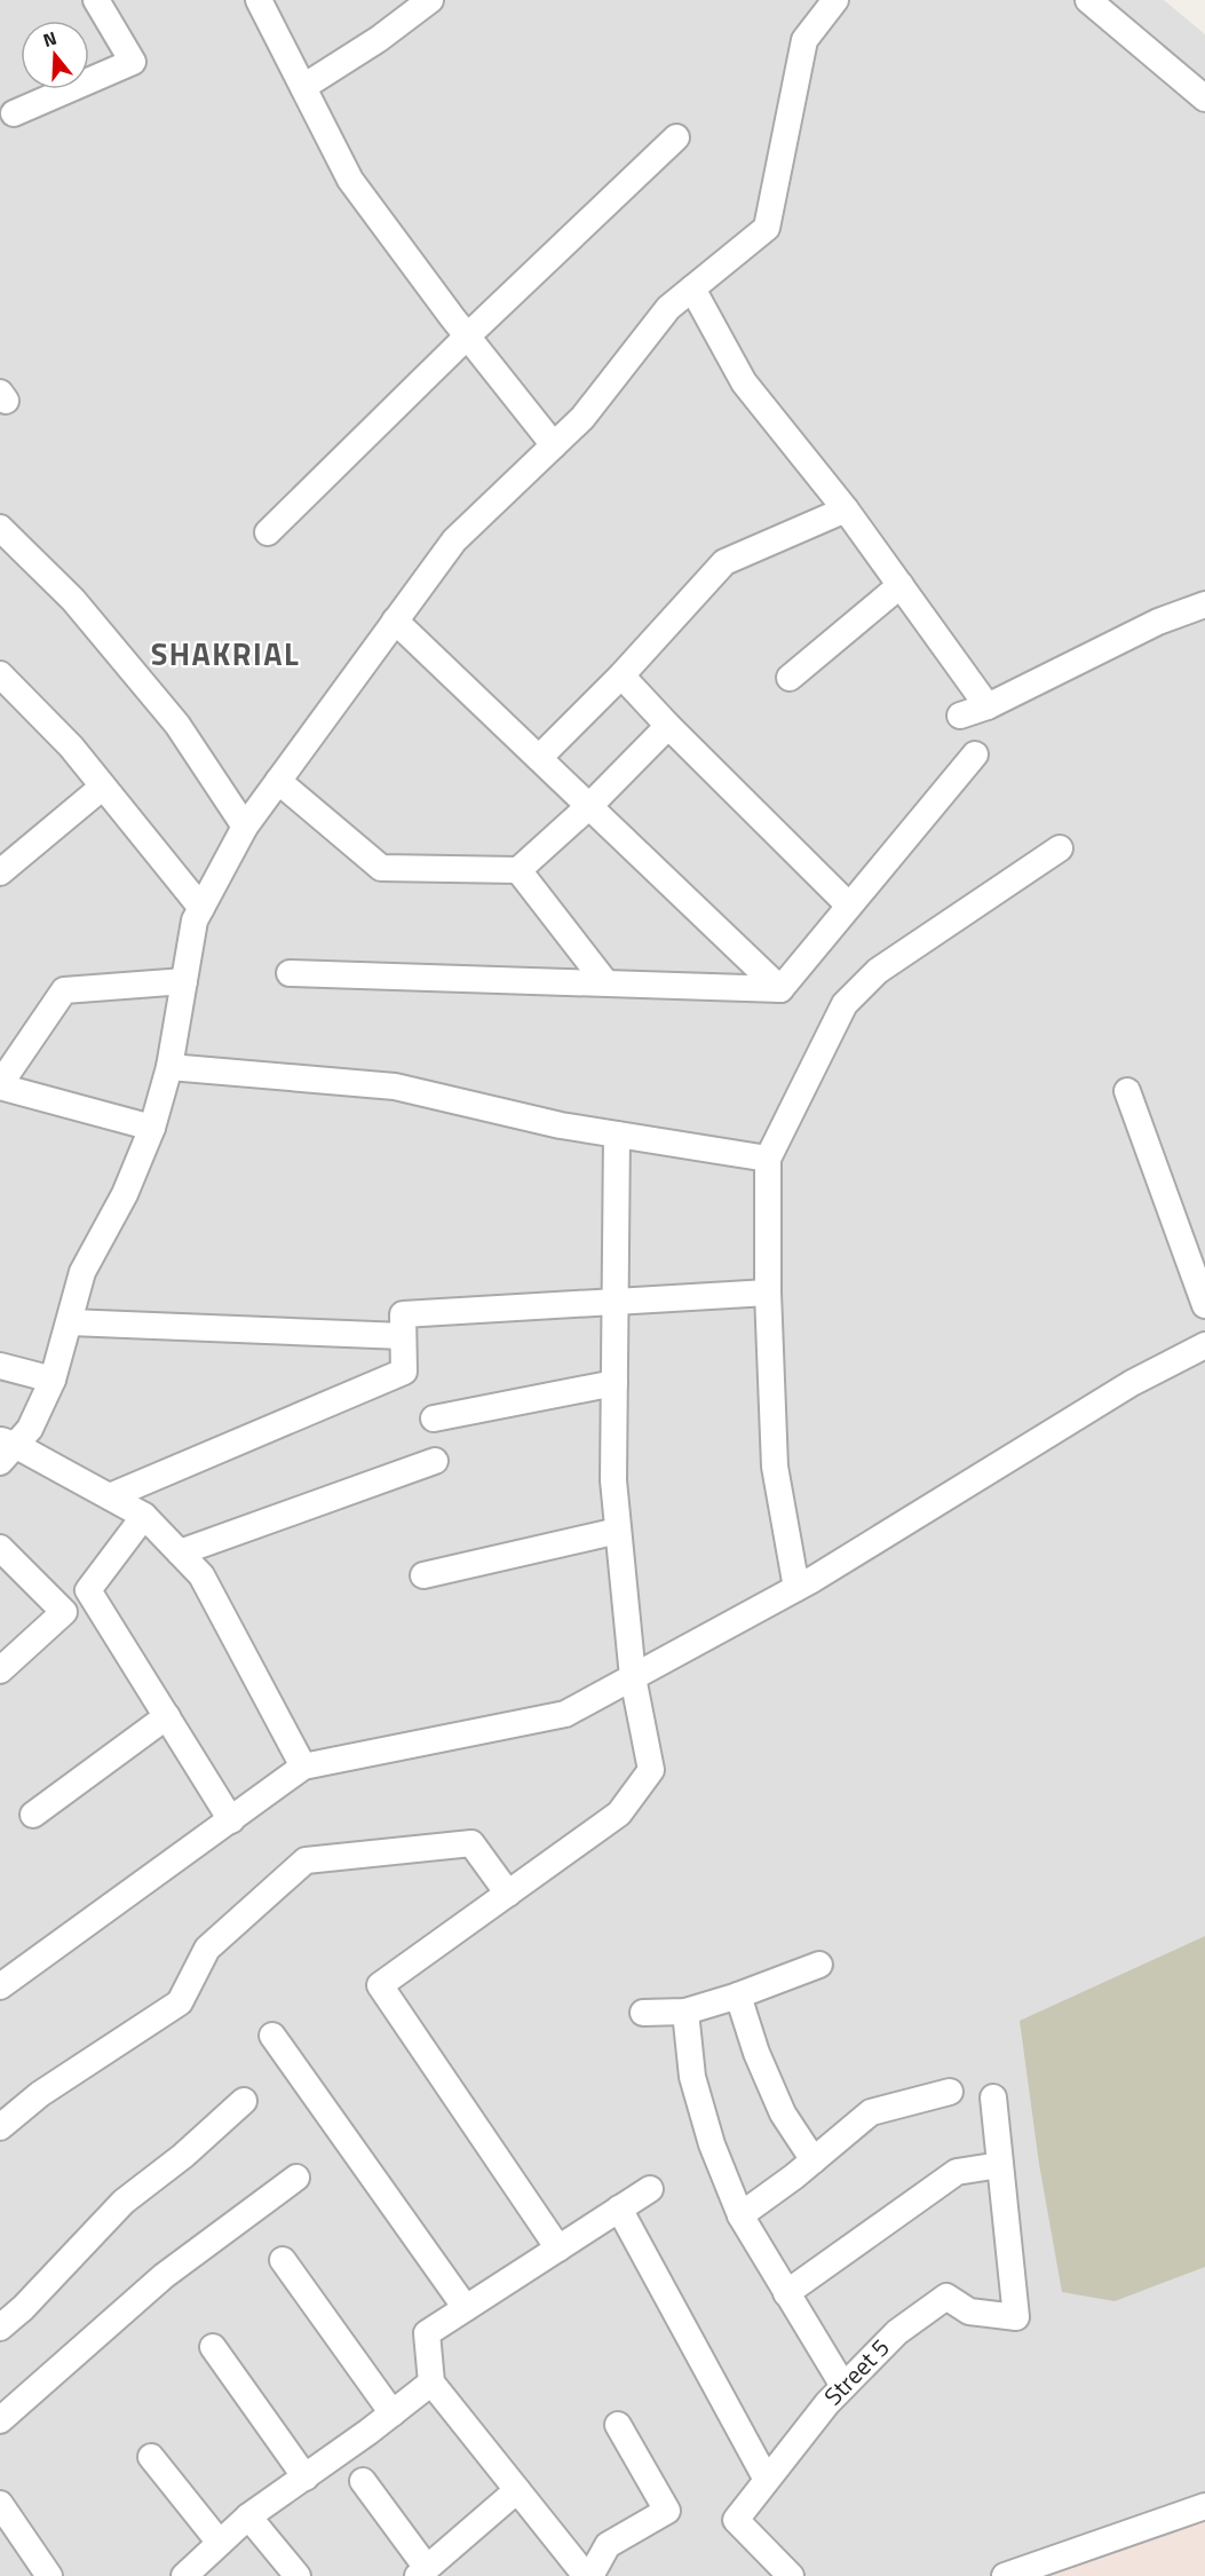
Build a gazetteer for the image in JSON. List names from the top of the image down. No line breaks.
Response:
{"streets":{"street":["Street 5"]},"districts":["SHAKRIAL"],"north":"top"}
